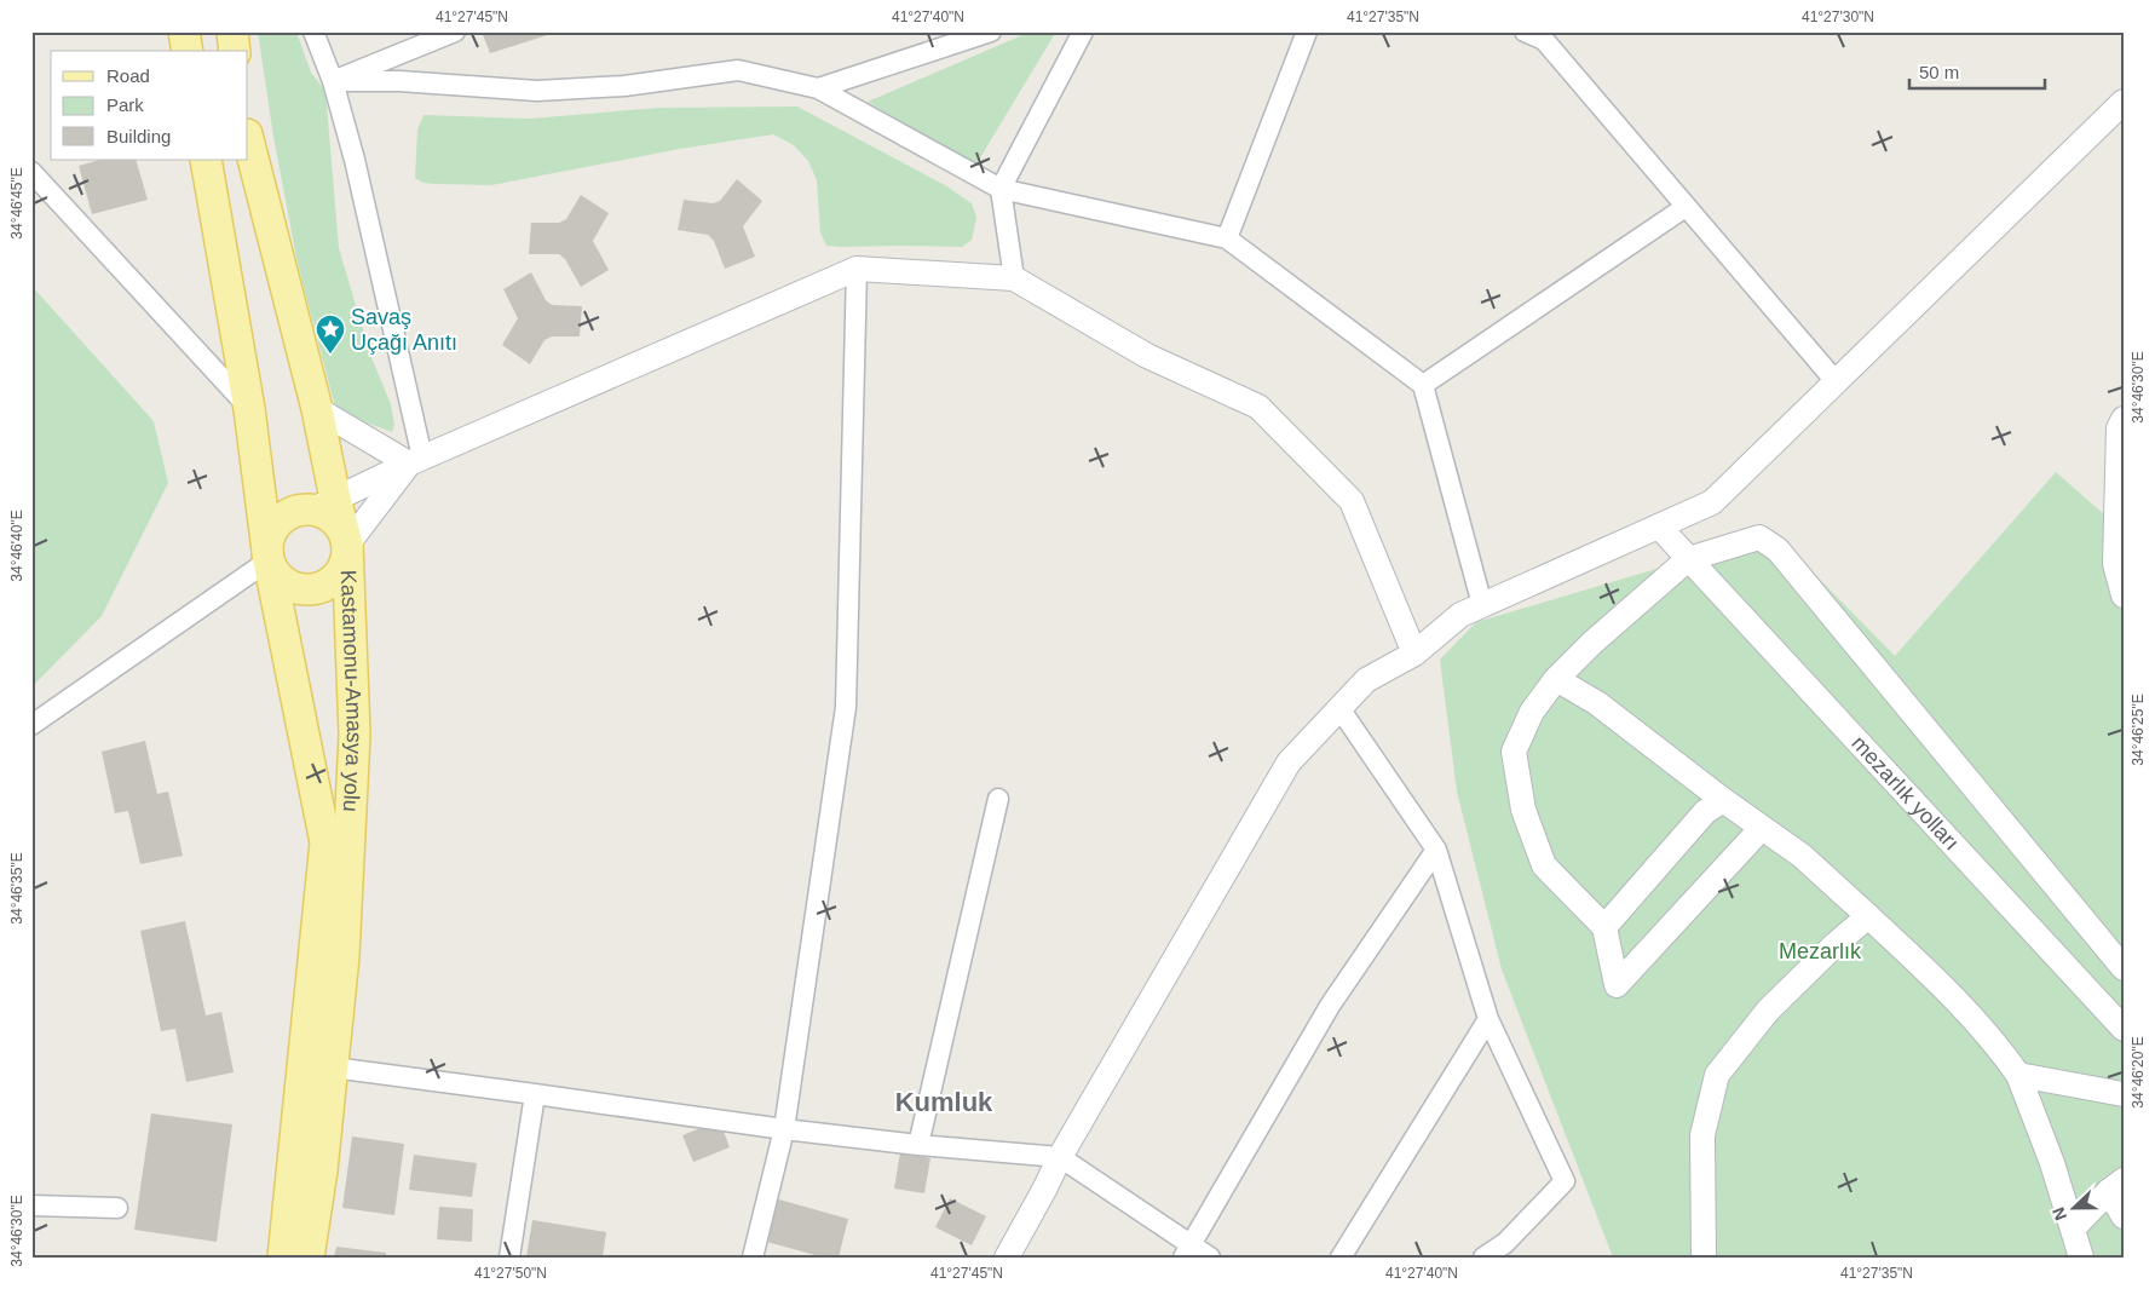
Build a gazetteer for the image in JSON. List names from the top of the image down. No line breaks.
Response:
{"streets":{"main road":["Kastamonu-Amasya yolu"],"street":["mezarlık yolları"]},"districts":["Kumluk"],"parks":["Mezarlık"],"places":{"place":["Savaş Uçağı Anıtı"]},"legend":["Road","Park","Building"],"scale_bar":"50 m","north":"left","coordinates":["41°27'45\"N","41°27'40\"N","41°27'35\"N","41°27'30\"N","34°46'45\"E","34°46'30\"E","34°46'40\"E","34°46'25\"E","34°46'35\"E","34°46'20\"E","41°27'50\"N"]}
